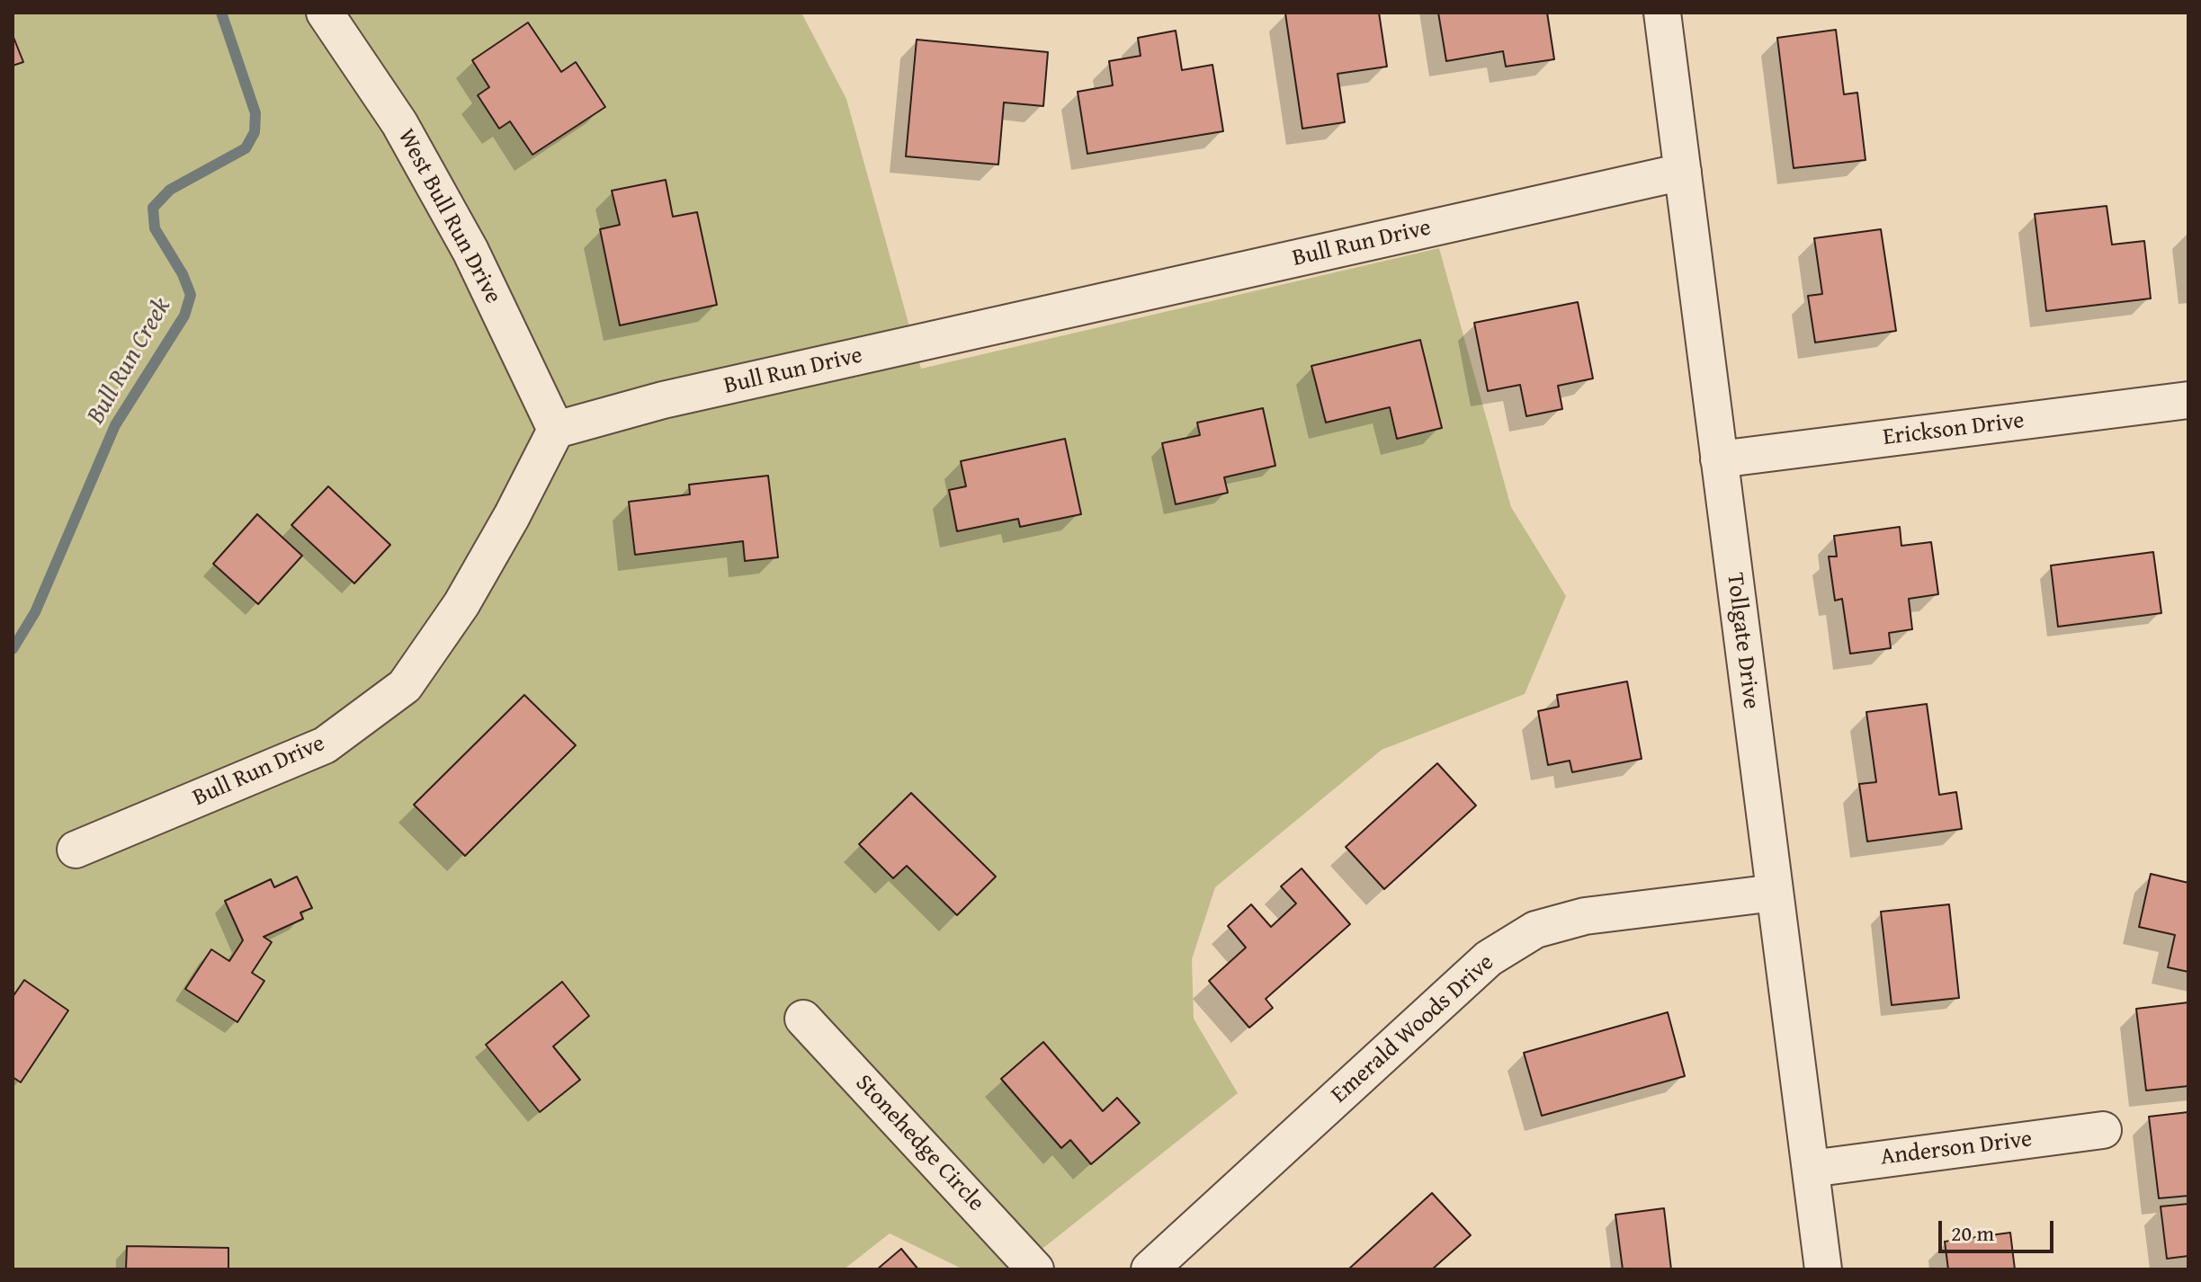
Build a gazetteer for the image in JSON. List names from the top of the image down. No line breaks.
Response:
{"streets":{"street":["West Bull Run Drive","Bull Run Drive","Erickson Drive","Tollgate Drive","Emerald Woods Drive","Stonehedge Circle","Anderson Drive"]},"crossings":[["West Bull Run Drive","Bull Run Drive"],["Bull Run Drive","Tollgate Drive"],["Erickson Drive","Tollgate Drive"],["Tollgate Drive","Emerald Woods Drive"],["Tollgate Drive","Anderson Drive"]],"water":["Bull Run Creek"],"scale_bar":"20 m"}
